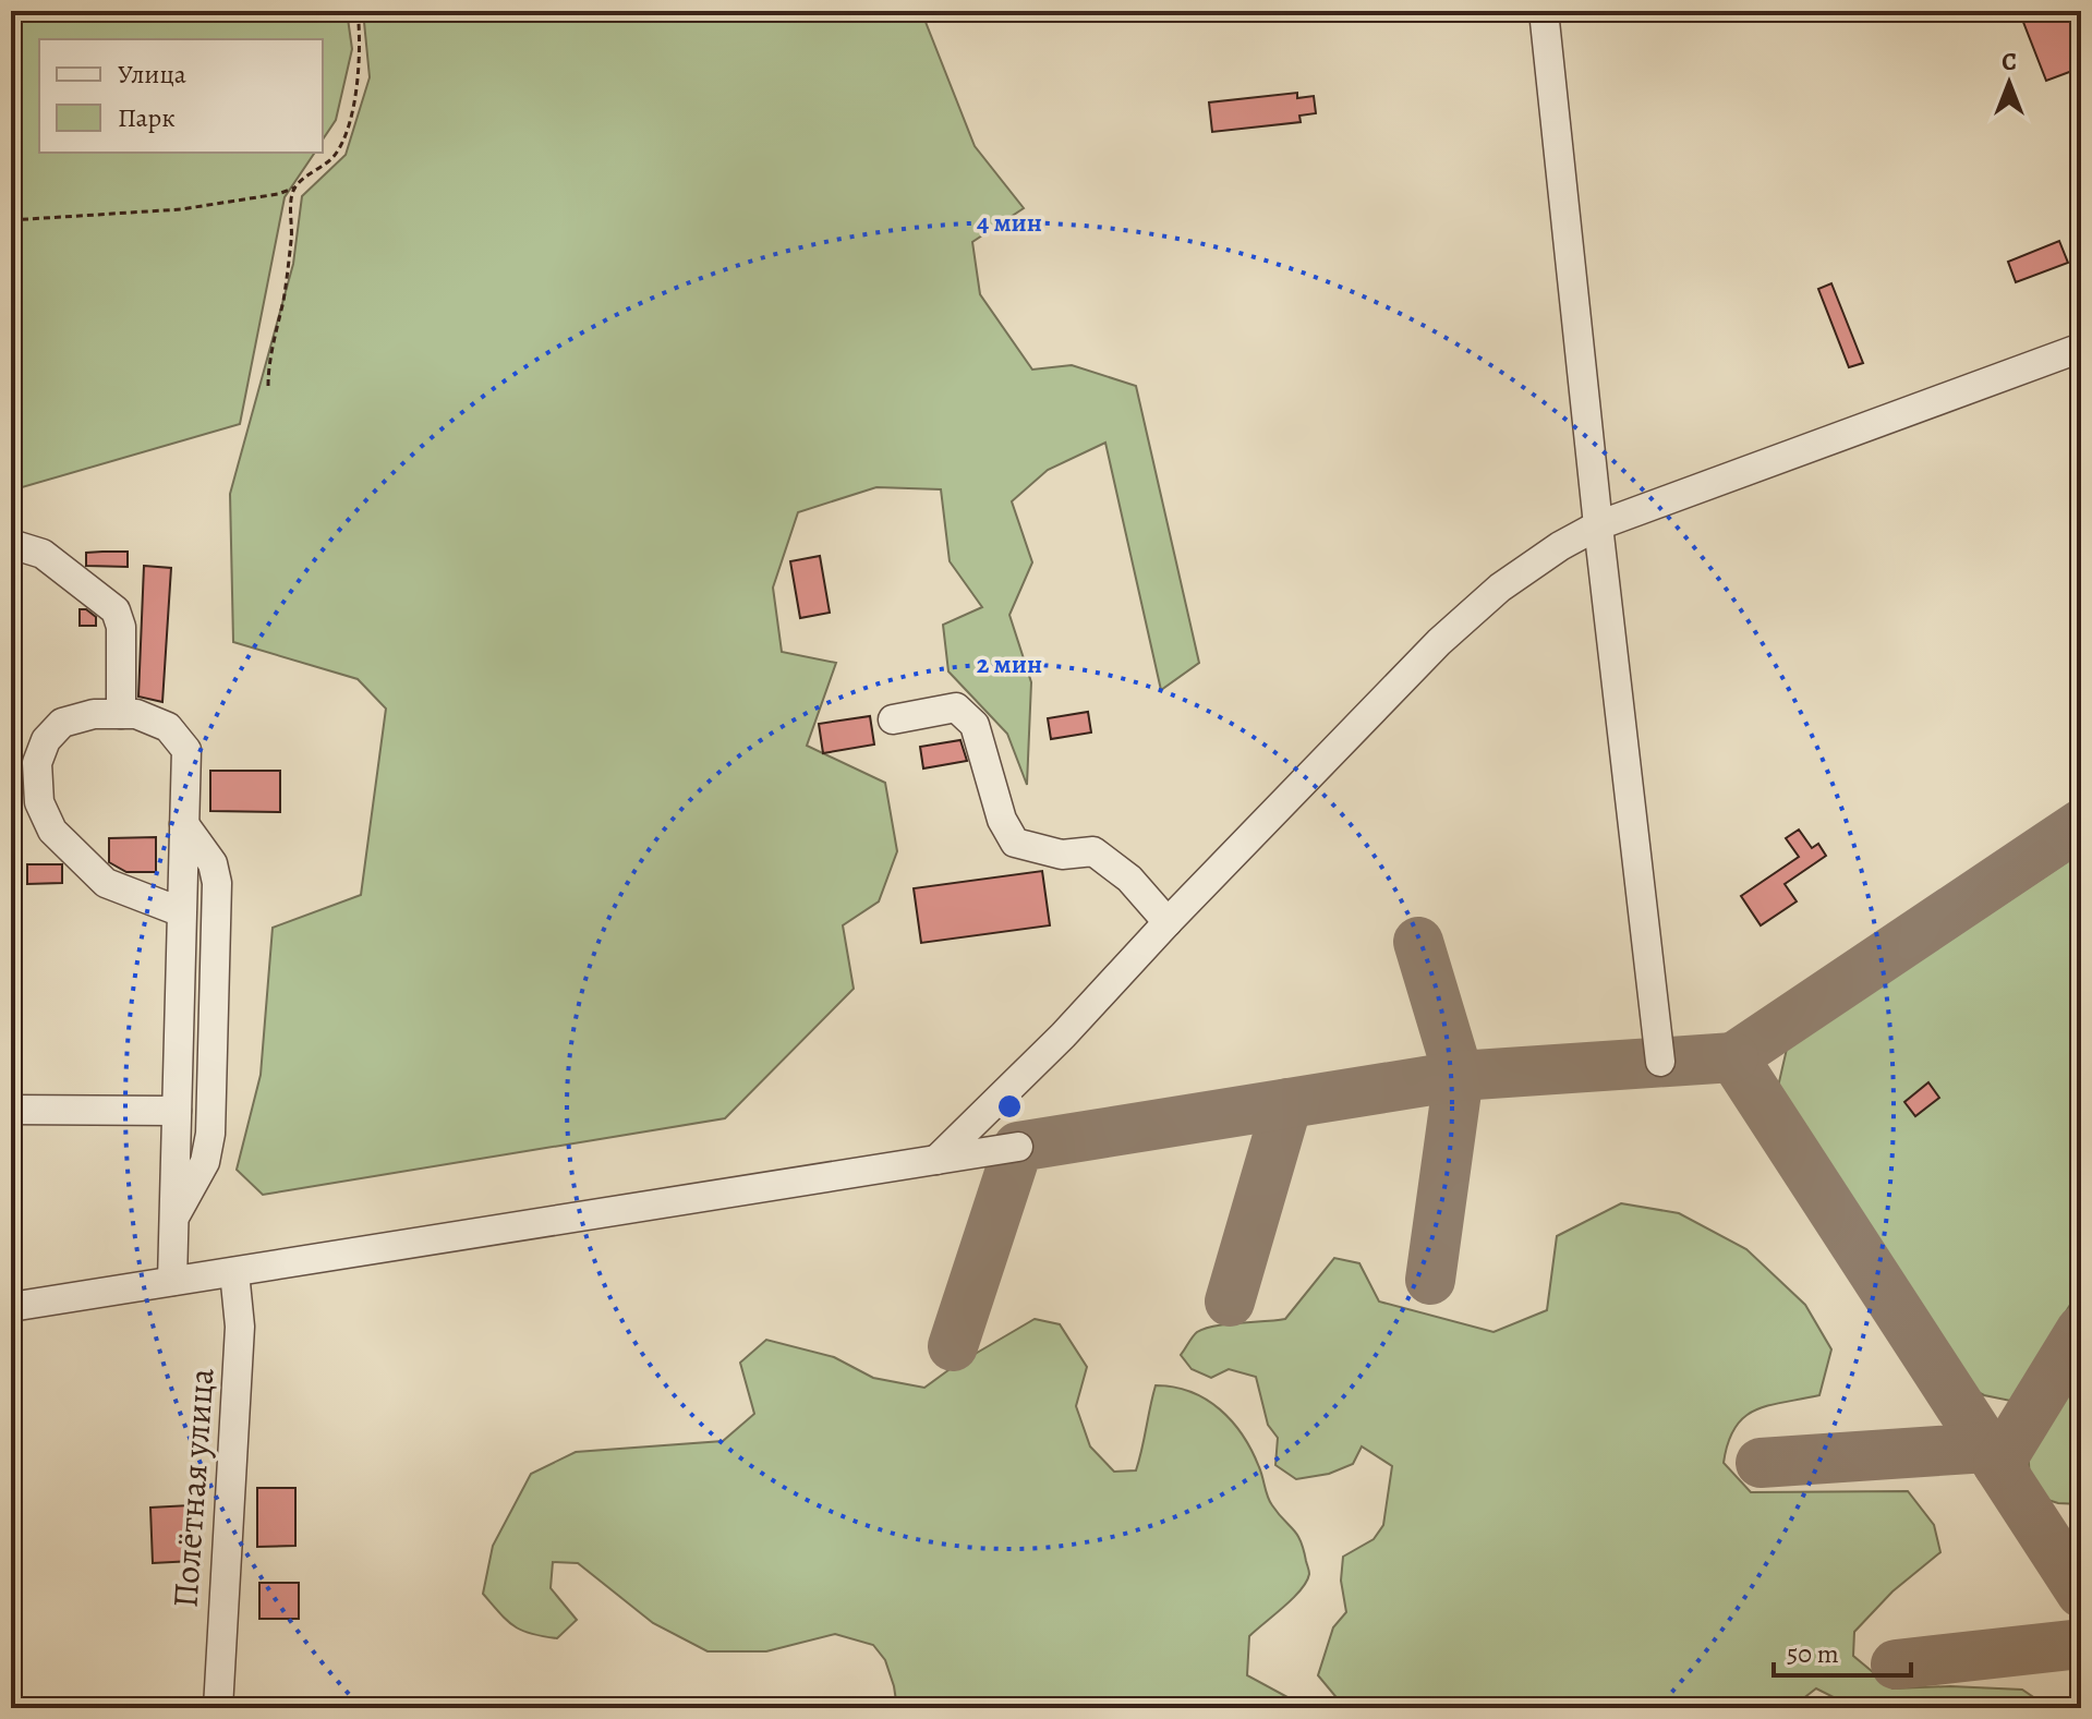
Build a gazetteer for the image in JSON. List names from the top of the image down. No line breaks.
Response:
{"streets":{"street":["Полётная улица"]},"legend":["Улица","Парк"],"scale_bar":"50 m","north":"top","rings":["4 мин","2 мин"]}
